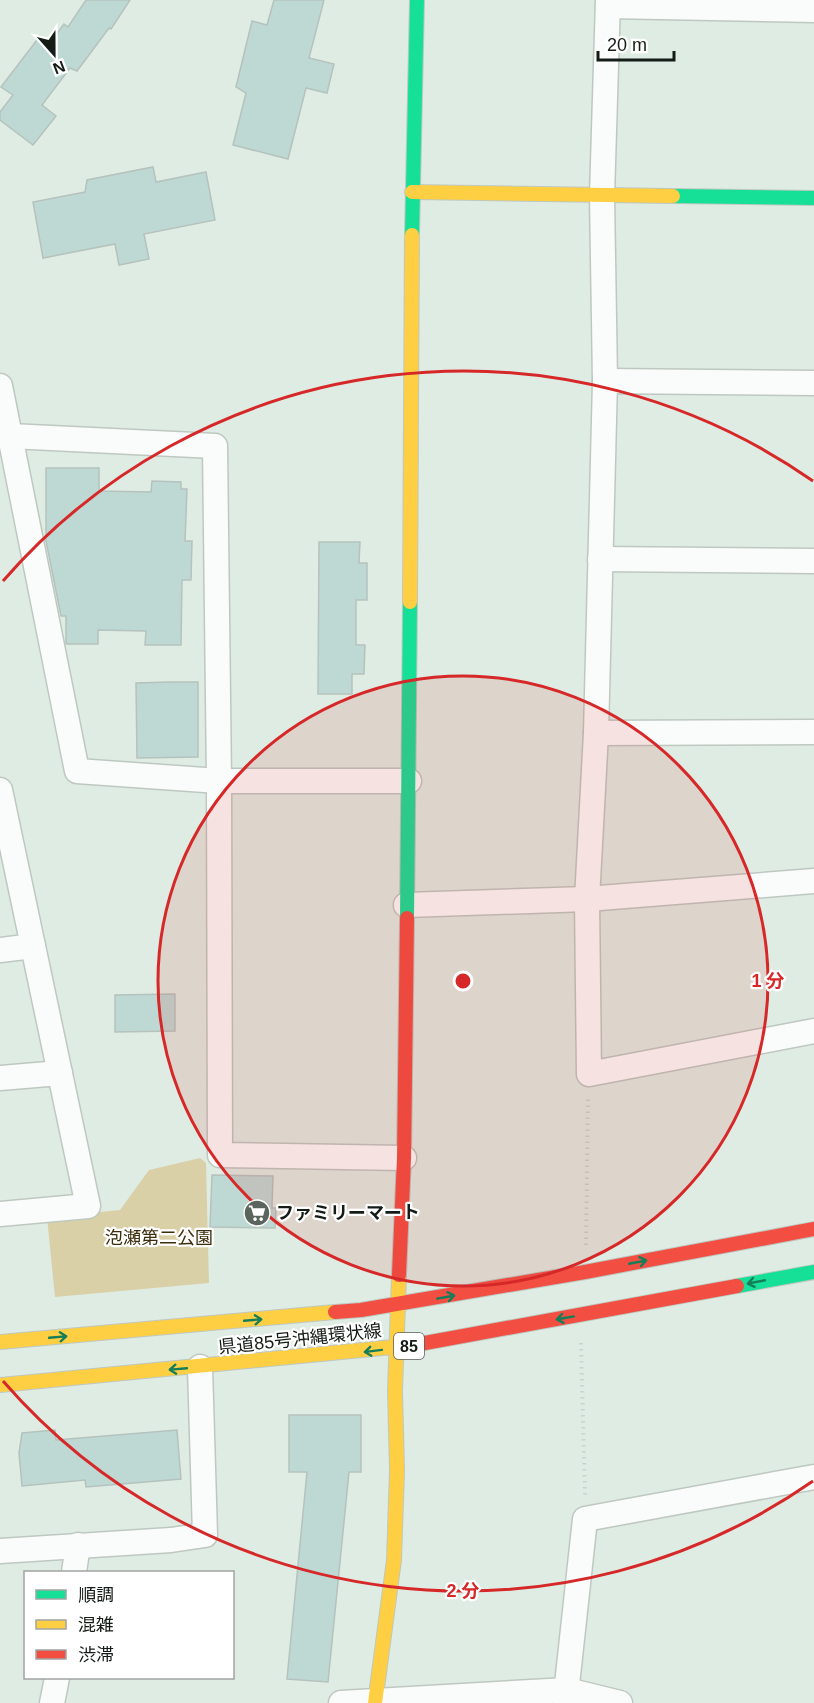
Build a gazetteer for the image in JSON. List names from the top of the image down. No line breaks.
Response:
{"streets":{"street":["県道85号沖縄環状線","85"]},"parks":["泡瀬第二公園"],"places":{"supermarket":["ファミリーマート"]},"legend":["順調","混雑","渋滞"],"scale_bar":"20 m","north":"bottom","rings":["1 分","2 分"]}
